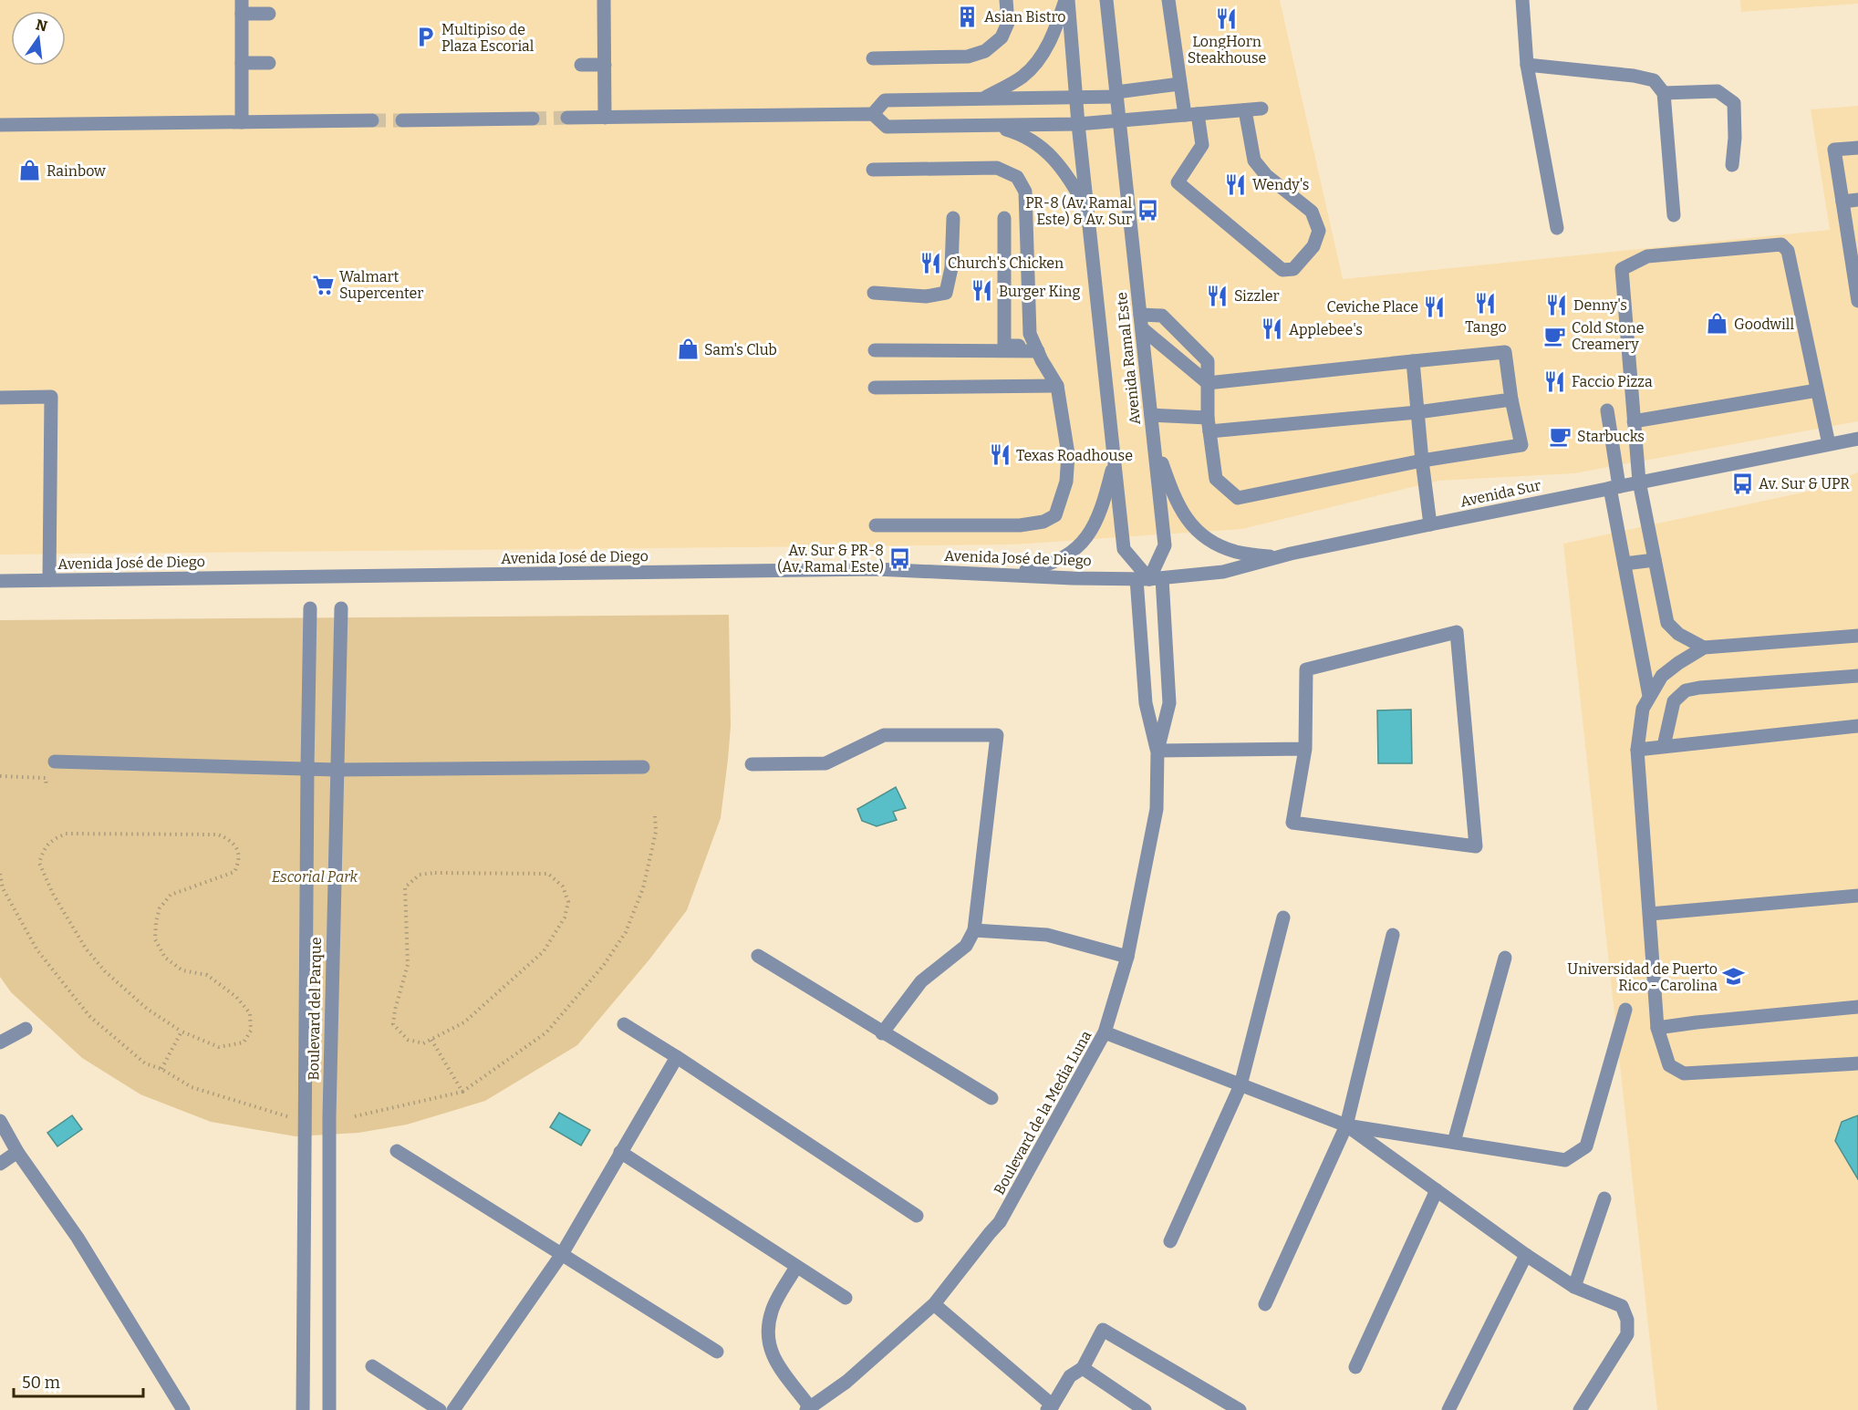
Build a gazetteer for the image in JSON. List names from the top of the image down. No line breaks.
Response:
{"streets":{"street":["Avenida Ramal Este","Avenida Sur","Avenida José de Diego","Boulevard del Parque","Boulevard de la Media Luna"]},"crossings":[["Avenida Ramal Este","Avenida Sur"],["Avenida Ramal Este","Avenida José de Diego"],["Avenida Ramal Este","Boulevard de la Media Luna"],["Avenida Sur","Avenida José de Diego"],["Avenida Sur","Boulevard de la Media Luna"],["Avenida José de Diego","Boulevard de la Media Luna"]],"parks":["Escorial Park"],"places":{"building":["Asian Bistro"],"restaurant":["LongHorn Steakhouse","Wendy's","Church's Chicken","Burger King","Sizzler","Tango","Denny's","Ceviche Place","Applebee's","Faccio Pizza","Texas Roadhouse"],"parking":["Multipiso de Plaza Escorial"],"shop":["Rainbow","Goodwill","Sam's Club"],"bus stop":["PR-8 (Av. Ramal Este) & Av. Sur","Av. Sur & UPR","Av. Sur & PR-8 (Av. Ramal Este)"],"supermarket":["Walmart Supercenter"],"cafe":["Cold Stone Creamery","Starbucks"],"school or university":["Universidad de Puerto Rico - Carolina"]},"scale_bar":"50 m","north":"top"}
